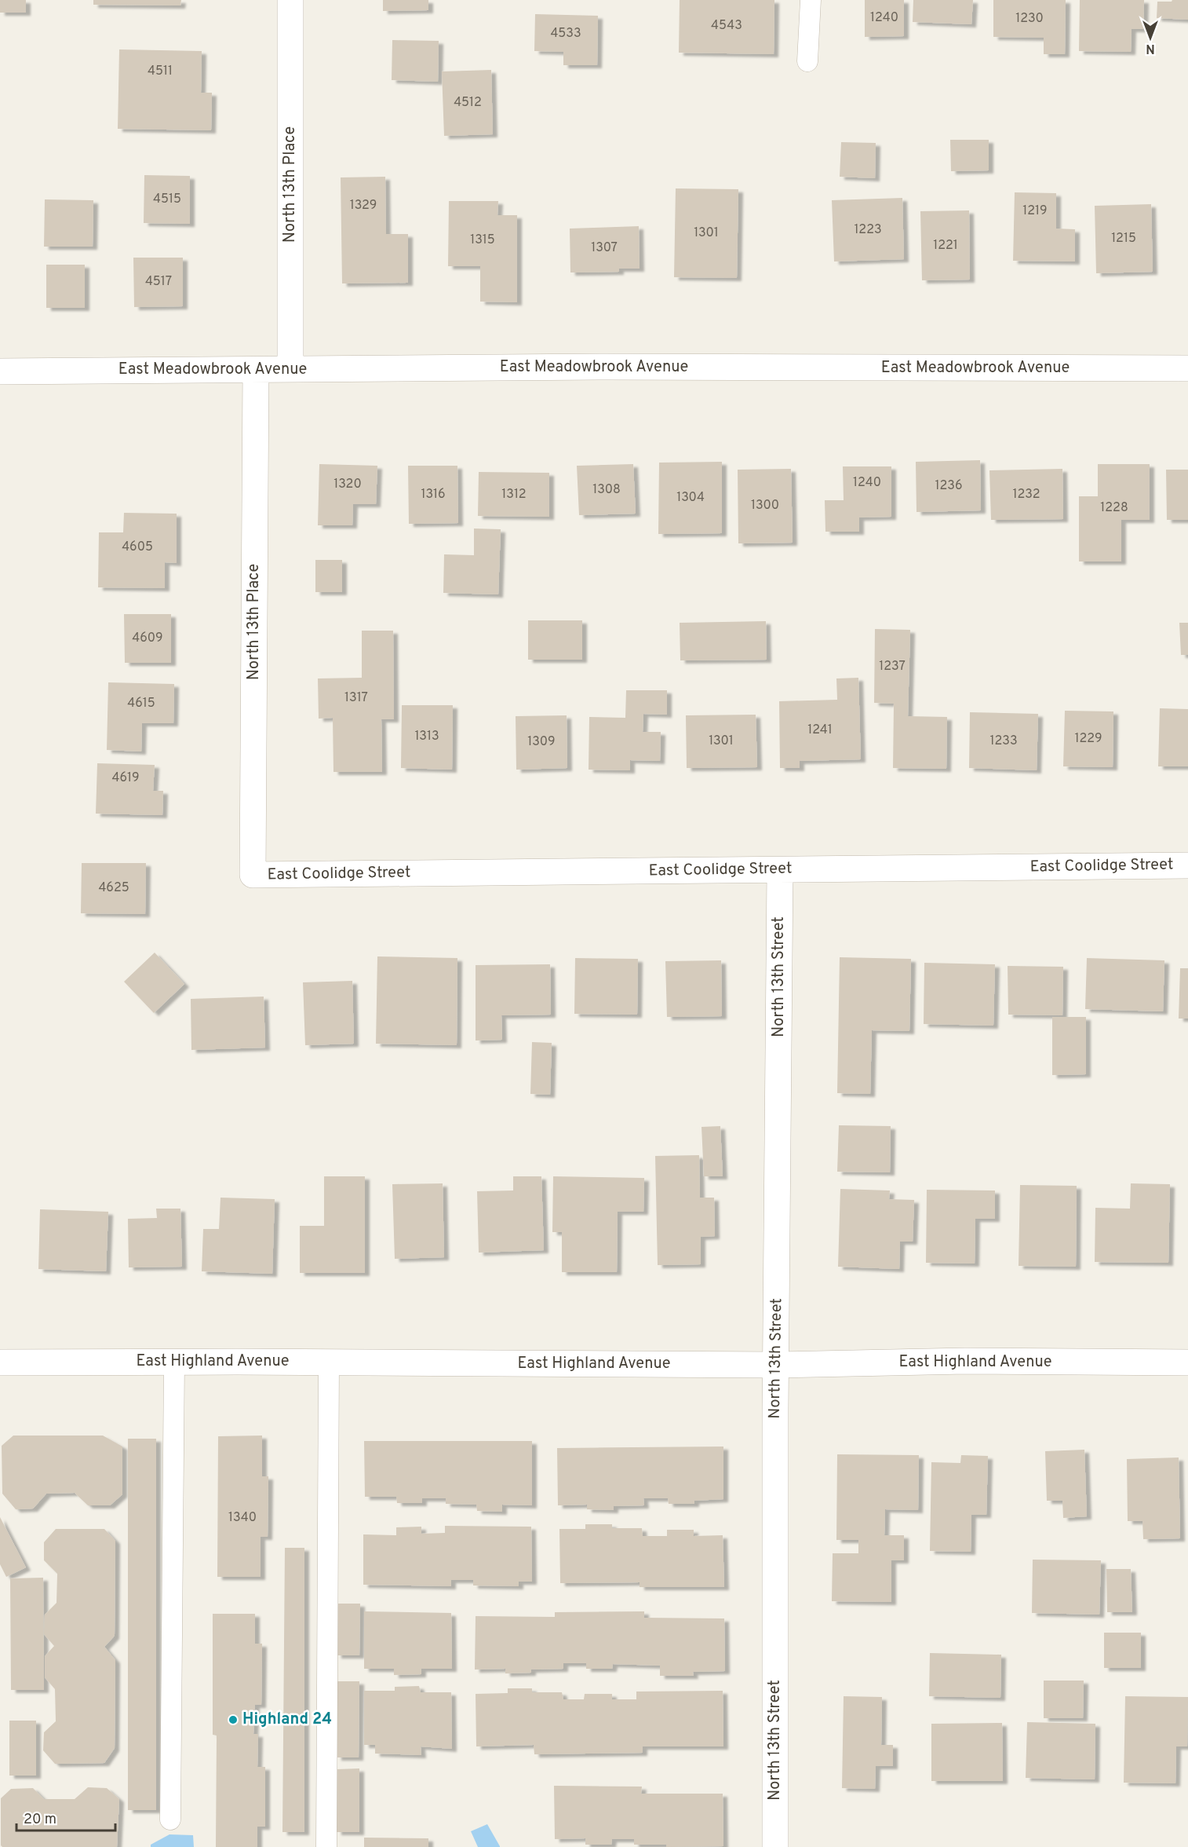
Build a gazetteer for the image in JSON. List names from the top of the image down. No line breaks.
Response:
{"streets":{"street":["North 13th Place","East Meadowbrook Avenue","East Coolidge Street","North 13th Street","East Highland Avenue"]},"crossings":[["North 13th Place","East Meadowbrook Avenue"],["North 13th Place","East Coolidge Street"],["East Coolidge Street","North 13th Street"],["North 13th Street","East Highland Avenue"]],"places":["Highland 24"],"house_numbers":["1240","1230","4543","4533","4511","4512","4515","1329","1219","1223","1301","1215","1315","1221","1307","4517","1240","1320","1236","1308","1316","1312","1232","1304","1300","1228","4605","4609","1237","1317","4615","1241","1313","1229","1301","1233","1309","4619","4625","1340"],"scale_bar":"20 m","north":"bottom"}
